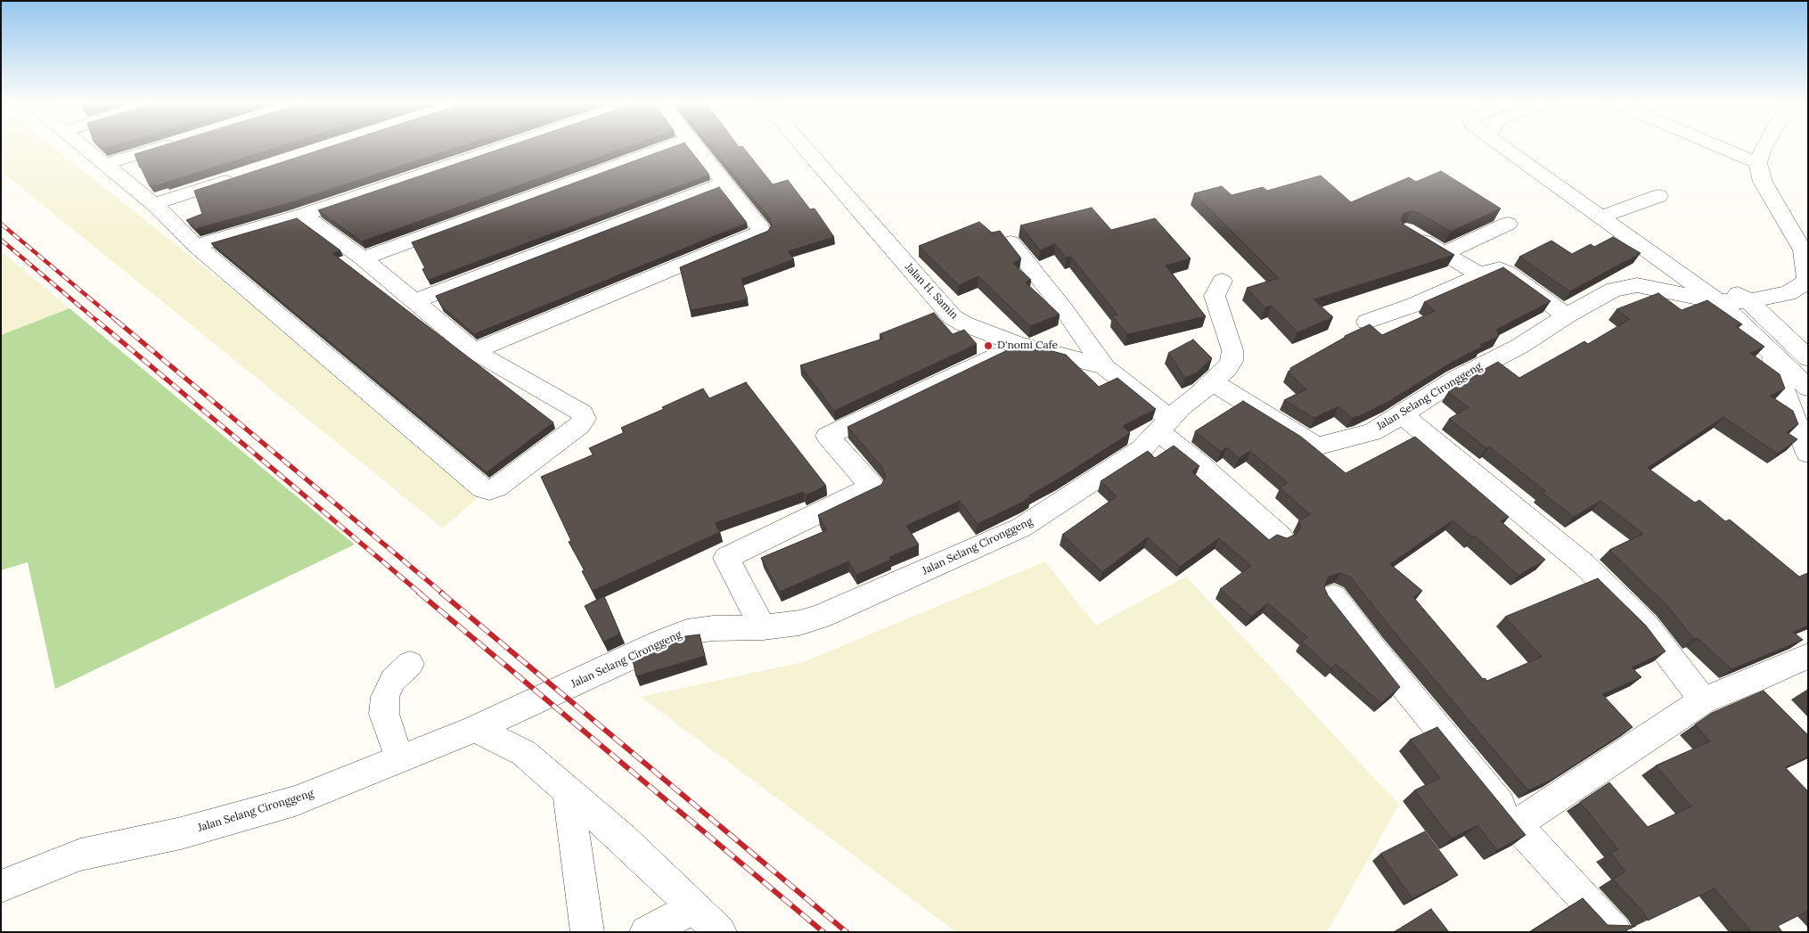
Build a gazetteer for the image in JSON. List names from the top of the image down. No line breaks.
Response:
{"streets":{"street":["Jalan H. Samin","Jalan Selang Cironggeng"]},"crossings":[["Jalan H. Samin","Jalan Selang Cironggeng"]],"places":["D'nomi Cafe"]}
